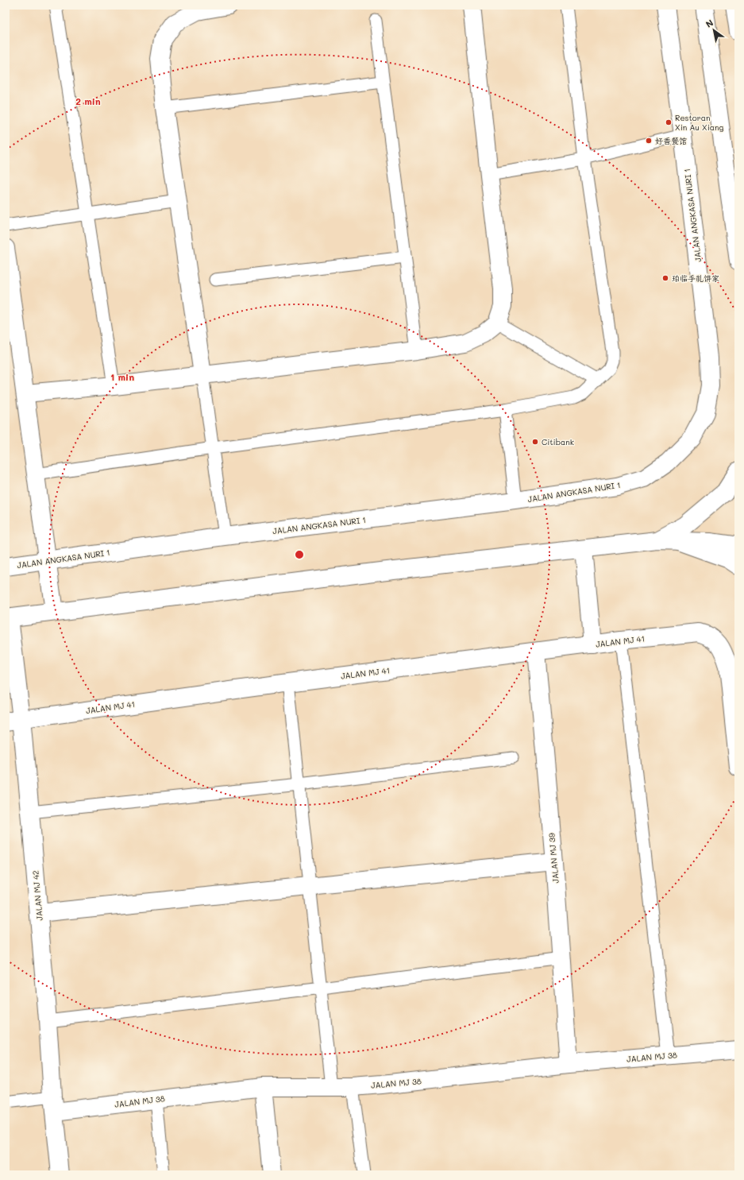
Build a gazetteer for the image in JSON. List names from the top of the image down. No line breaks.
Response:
{"streets":{"street":["JALAN ANGKASA NURI 1","JALAN MJ 41","JALAN MJ 39","JALAN MJ 42","JALAN MJ 38"]},"crossings":[["JALAN MJ 41","JALAN MJ 39"],["JALAN MJ 41","JALAN MJ 42"],["JALAN MJ 39","JALAN MJ 38"],["JALAN MJ 42","JALAN MJ 38"]],"places":["Restoran Xin Au Xiang","好香餐馆","珀临手礼饼家","Citibank"],"north":"top left","rings":["2 min","1 min"]}
